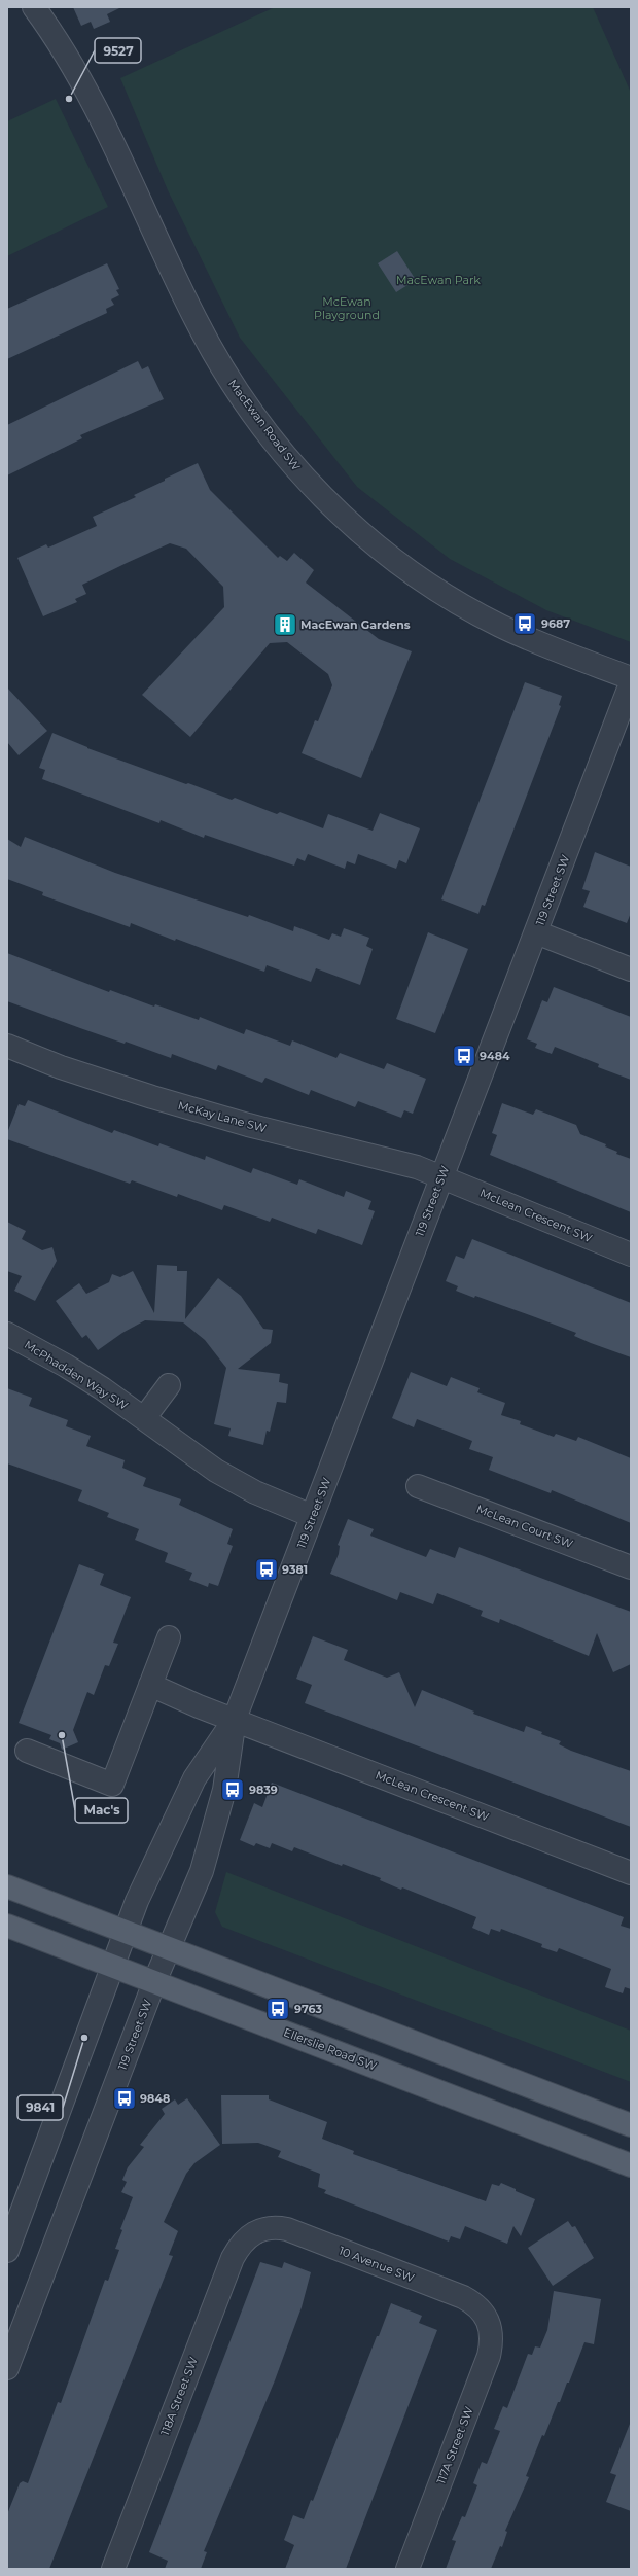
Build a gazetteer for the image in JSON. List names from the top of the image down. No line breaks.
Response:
{"streets":{"main road":["Ellerslie Road SW"],"street":["MacEwan Road SW","119 Street SW","McKay Lane SW","McLean Crescent SW","McPhadden Way SW","McLean Court SW","10 Avenue SW","118A Street SW","117A Street SW"]},"crossings":[["119 Street SW","McKay Lane SW"],["119 Street SW","McLean Crescent SW"],["119 Street SW","McPhadden Way SW"],["119 Street SW","Ellerslie Road SW"],["McKay Lane SW","McLean Crescent SW"],["10 Avenue SW","118A Street SW"],["10 Avenue SW","117A Street SW"]],"parks":["MacEwan Park","McEwan Playground"],"places":{"other":["9527","Mac's","9841"],"bus stop":["9687","9484","9381","9839","9763","9848"],"building":["MacEwan Gardens"]}}
